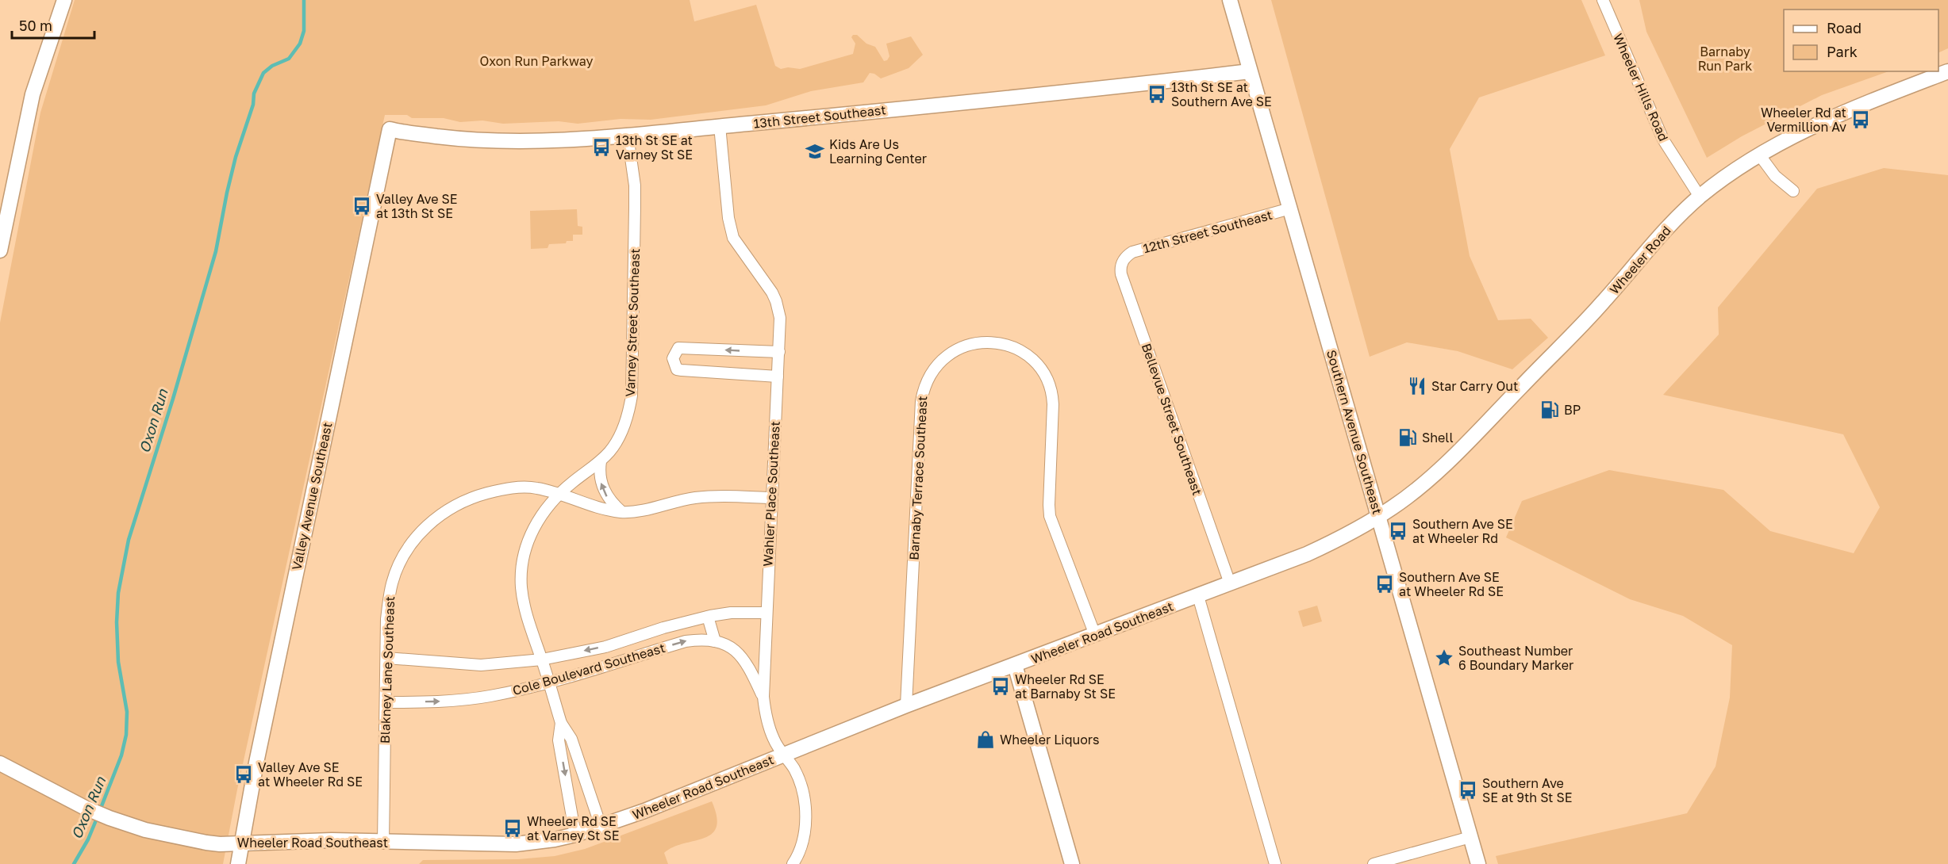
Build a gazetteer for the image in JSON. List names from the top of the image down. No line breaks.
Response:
{"streets":{"main road":["13th Street Southeast","Wheeler Road","Southern Avenue Southeast","Valley Avenue Southeast","Wheeler Road Southeast"],"street":["Wheeler Hills Road","12th Street Southeast","Varney Street Southeast","Bellevue Street Southeast","Barnaby Terrace Southeast","Wahler Place Southeast","Cole Boulevard Southeast","Blakney Lane Southeast"]},"crossings":[["Wheeler Hills Road","Wheeler Road"],["13th Street Southeast","Varney Street Southeast"],["13th Street Southeast","Southern Avenue Southeast"],["13th Street Southeast","Wahler Place Southeast"],["13th Street Southeast","Valley Avenue Southeast"],["12th Street Southeast","Bellevue Street Southeast"],["12th Street Southeast","Southern Avenue Southeast"],["Wheeler Road","Southern Avenue Southeast"],["Wheeler Road","Wheeler Road Southeast"],["Varney Street Southeast","Wheeler Road Southeast"],["Varney Street Southeast","Cole Boulevard Southeast"],["Varney Street Southeast","Blakney Lane Southeast"],["Bellevue Street Southeast","Wheeler Road Southeast"],["Southern Avenue Southeast","Wheeler Road Southeast"],["Barnaby Terrace Southeast","Wheeler Road Southeast"],["Wahler Place Southeast","Wheeler Road Southeast"],["Wahler Place Southeast","Cole Boulevard Southeast"],["Wahler Place Southeast","Blakney Lane Southeast"],["Valley Avenue Southeast","Wheeler Road Southeast"],["Wheeler Road Southeast","Blakney Lane Southeast"],["Cole Boulevard Southeast","Blakney Lane Southeast"]],"water":["Oxon Run"],"parks":["Barnaby Run Park","Oxon Run Parkway"],"places":{"bus stop":["13th St SE at Southern Ave SE","Wheeler Rd at Vermillion Av","13th St SE at Varney St SE","Valley Ave SE at 13th St SE","Southern Ave SE at Wheeler Rd","Southern Ave SE at Wheeler Rd SE","Wheeler Rd SE at Barnaby St SE","Valley Ave SE at Wheeler Rd SE","Southern Ave SE at 9th St SE","Wheeler Rd SE at Varney St SE"],"school or university":["Kids Are Us Learning Center"],"restaurant":["Star Carry Out"],"fuel station":["BP","Shell"],"place":["Southeast Number 6 Boundary Marker"],"shop":["Wheeler Liquors"]},"legend":["Road","Park"],"scale_bar":"50 m"}
